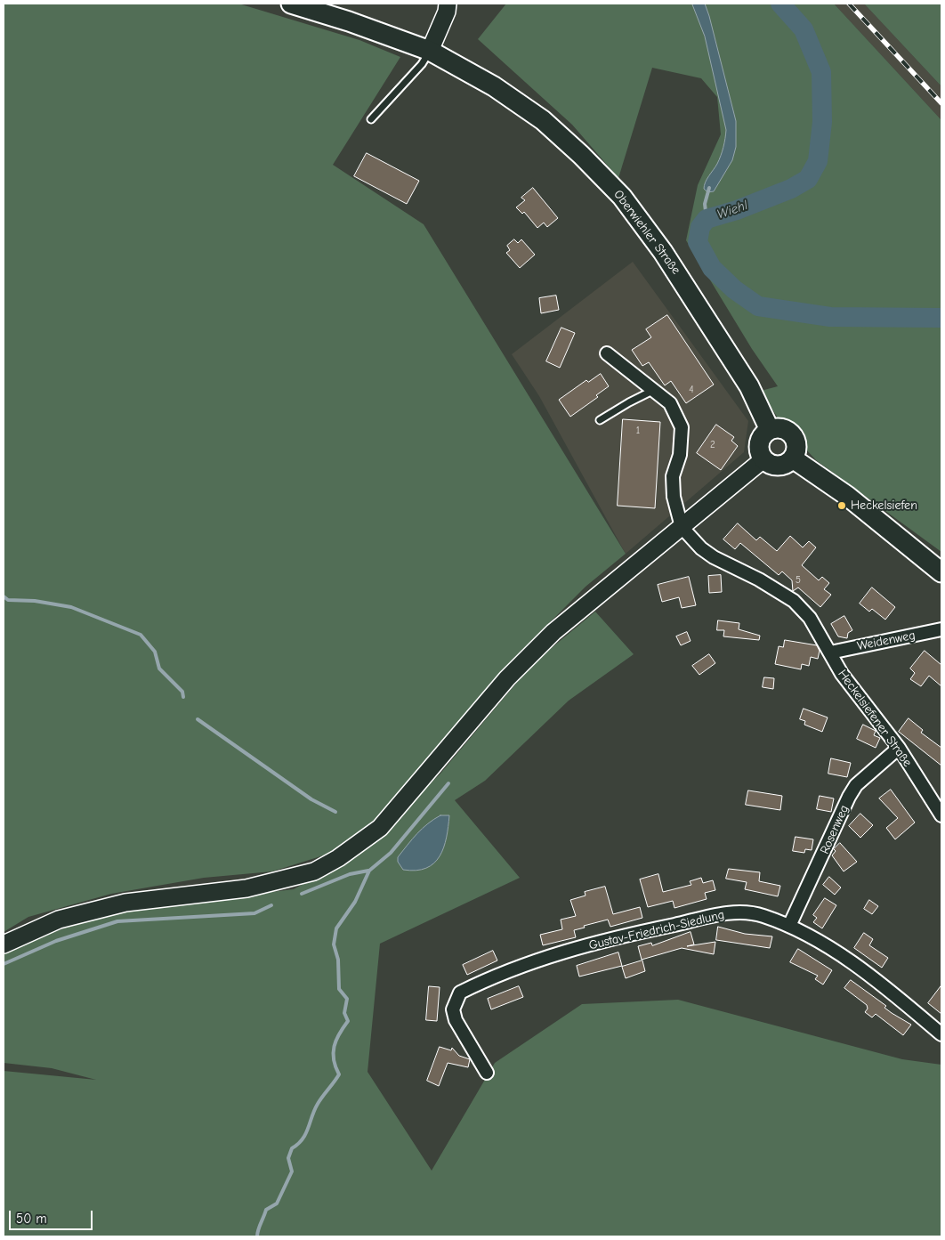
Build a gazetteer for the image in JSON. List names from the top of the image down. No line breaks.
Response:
{"streets":{"main road":["Oberwiehler Straße"],"street":["Weidenweg","Heckelsiefener Straße","Rosenweg","Gustav-Friedrich-Siedlung"]},"crossings":[["Weidenweg","Heckelsiefener Straße"],["Heckelsiefener Straße","Rosenweg"],["Rosenweg","Gustav-Friedrich-Siedlung"]],"water":["Wiehl"],"places":["Heckelsiefen"],"house_numbers":["4","1","2","5"],"scale_bar":"50 m"}
